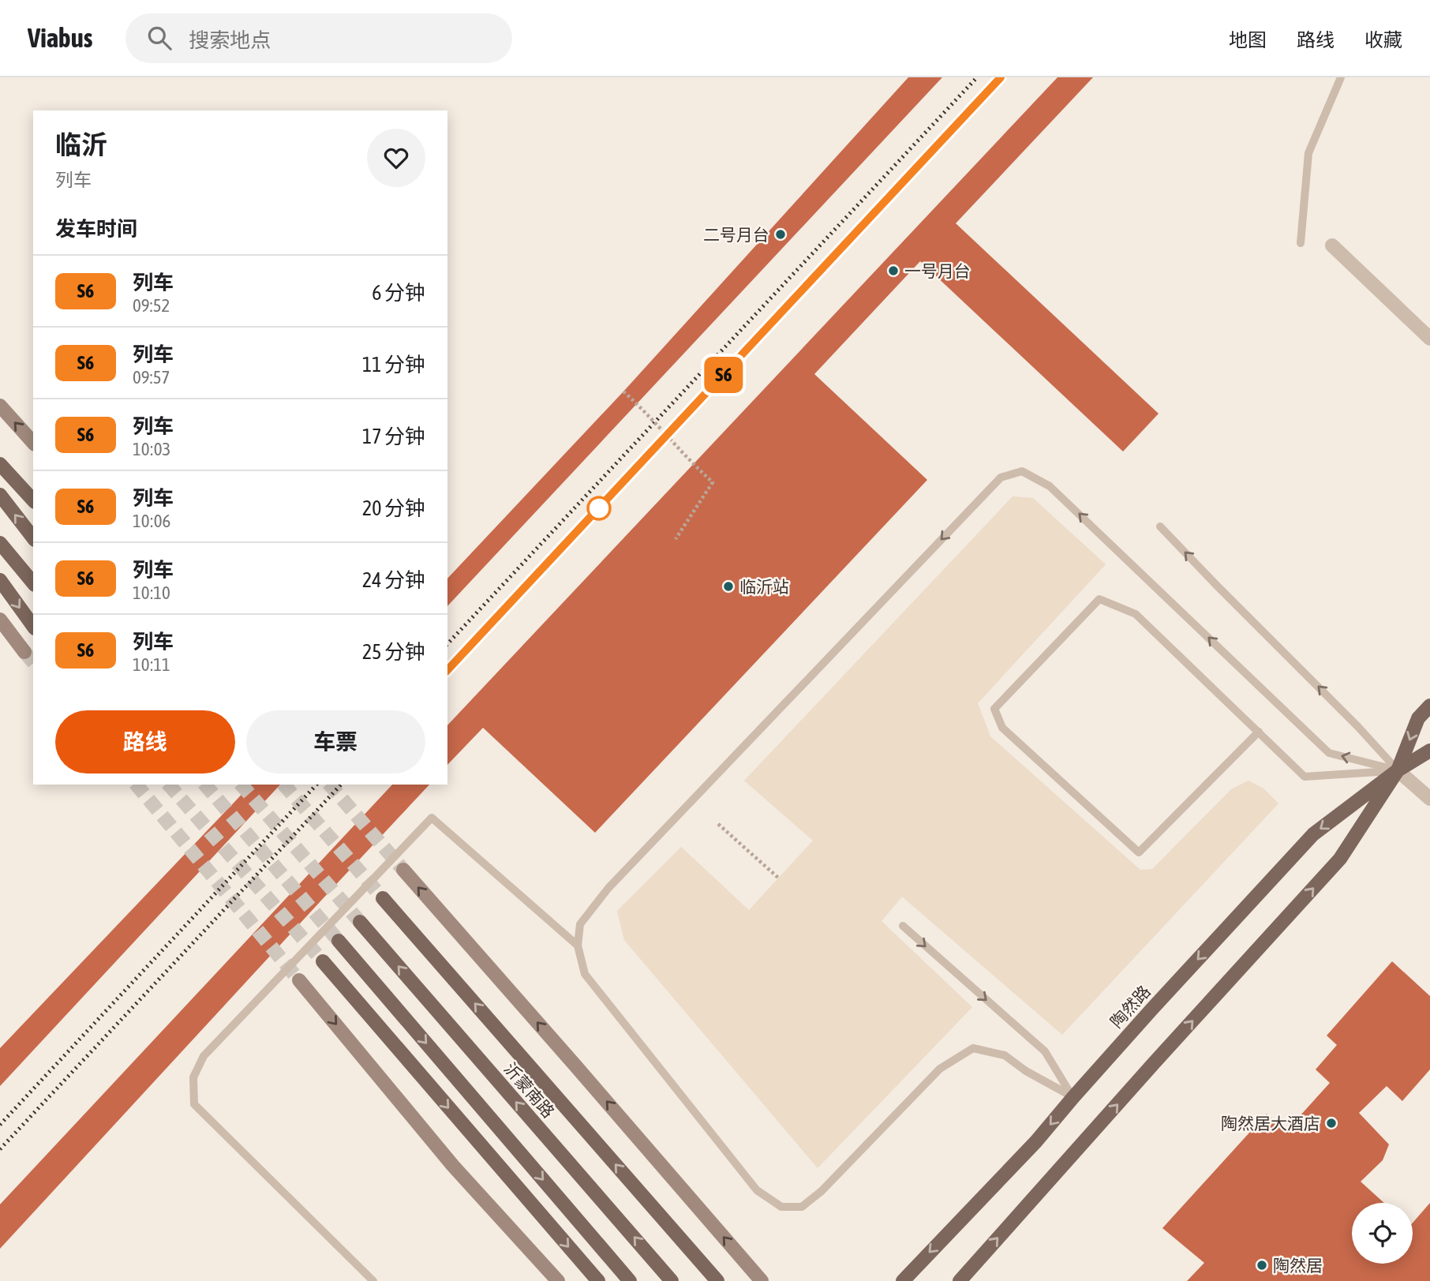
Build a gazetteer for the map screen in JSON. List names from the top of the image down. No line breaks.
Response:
{"streets":{"main road":["陶然路","沂蒙南路"]},"places":["二号月台","一号月台","临沂站","陶然居大酒店","陶然居"],"page":{"header":"Viabus","search":"搜索地点","nav":["地图","路线","收藏"],"on_map":"S6","heading":[["临沂","列车"],"发车时间"],"list":[{"mark":"S6","name":"列车","note":"09:52","value":"6 分钟"},{"mark":"S6","name":"列车","note":"09:57","value":"11 分钟"},{"mark":"S6","name":"列车","note":"10:03","value":"17 分钟"},{"mark":"S6","name":"列车","note":"10:06","value":"20 分钟"},{"mark":"S6","name":"列车","note":"10:10","value":"24 分钟"},{"mark":"S6","name":"列车","note":"10:11","value":"25 分钟"}],"buttons":["路线","车票"]}}
